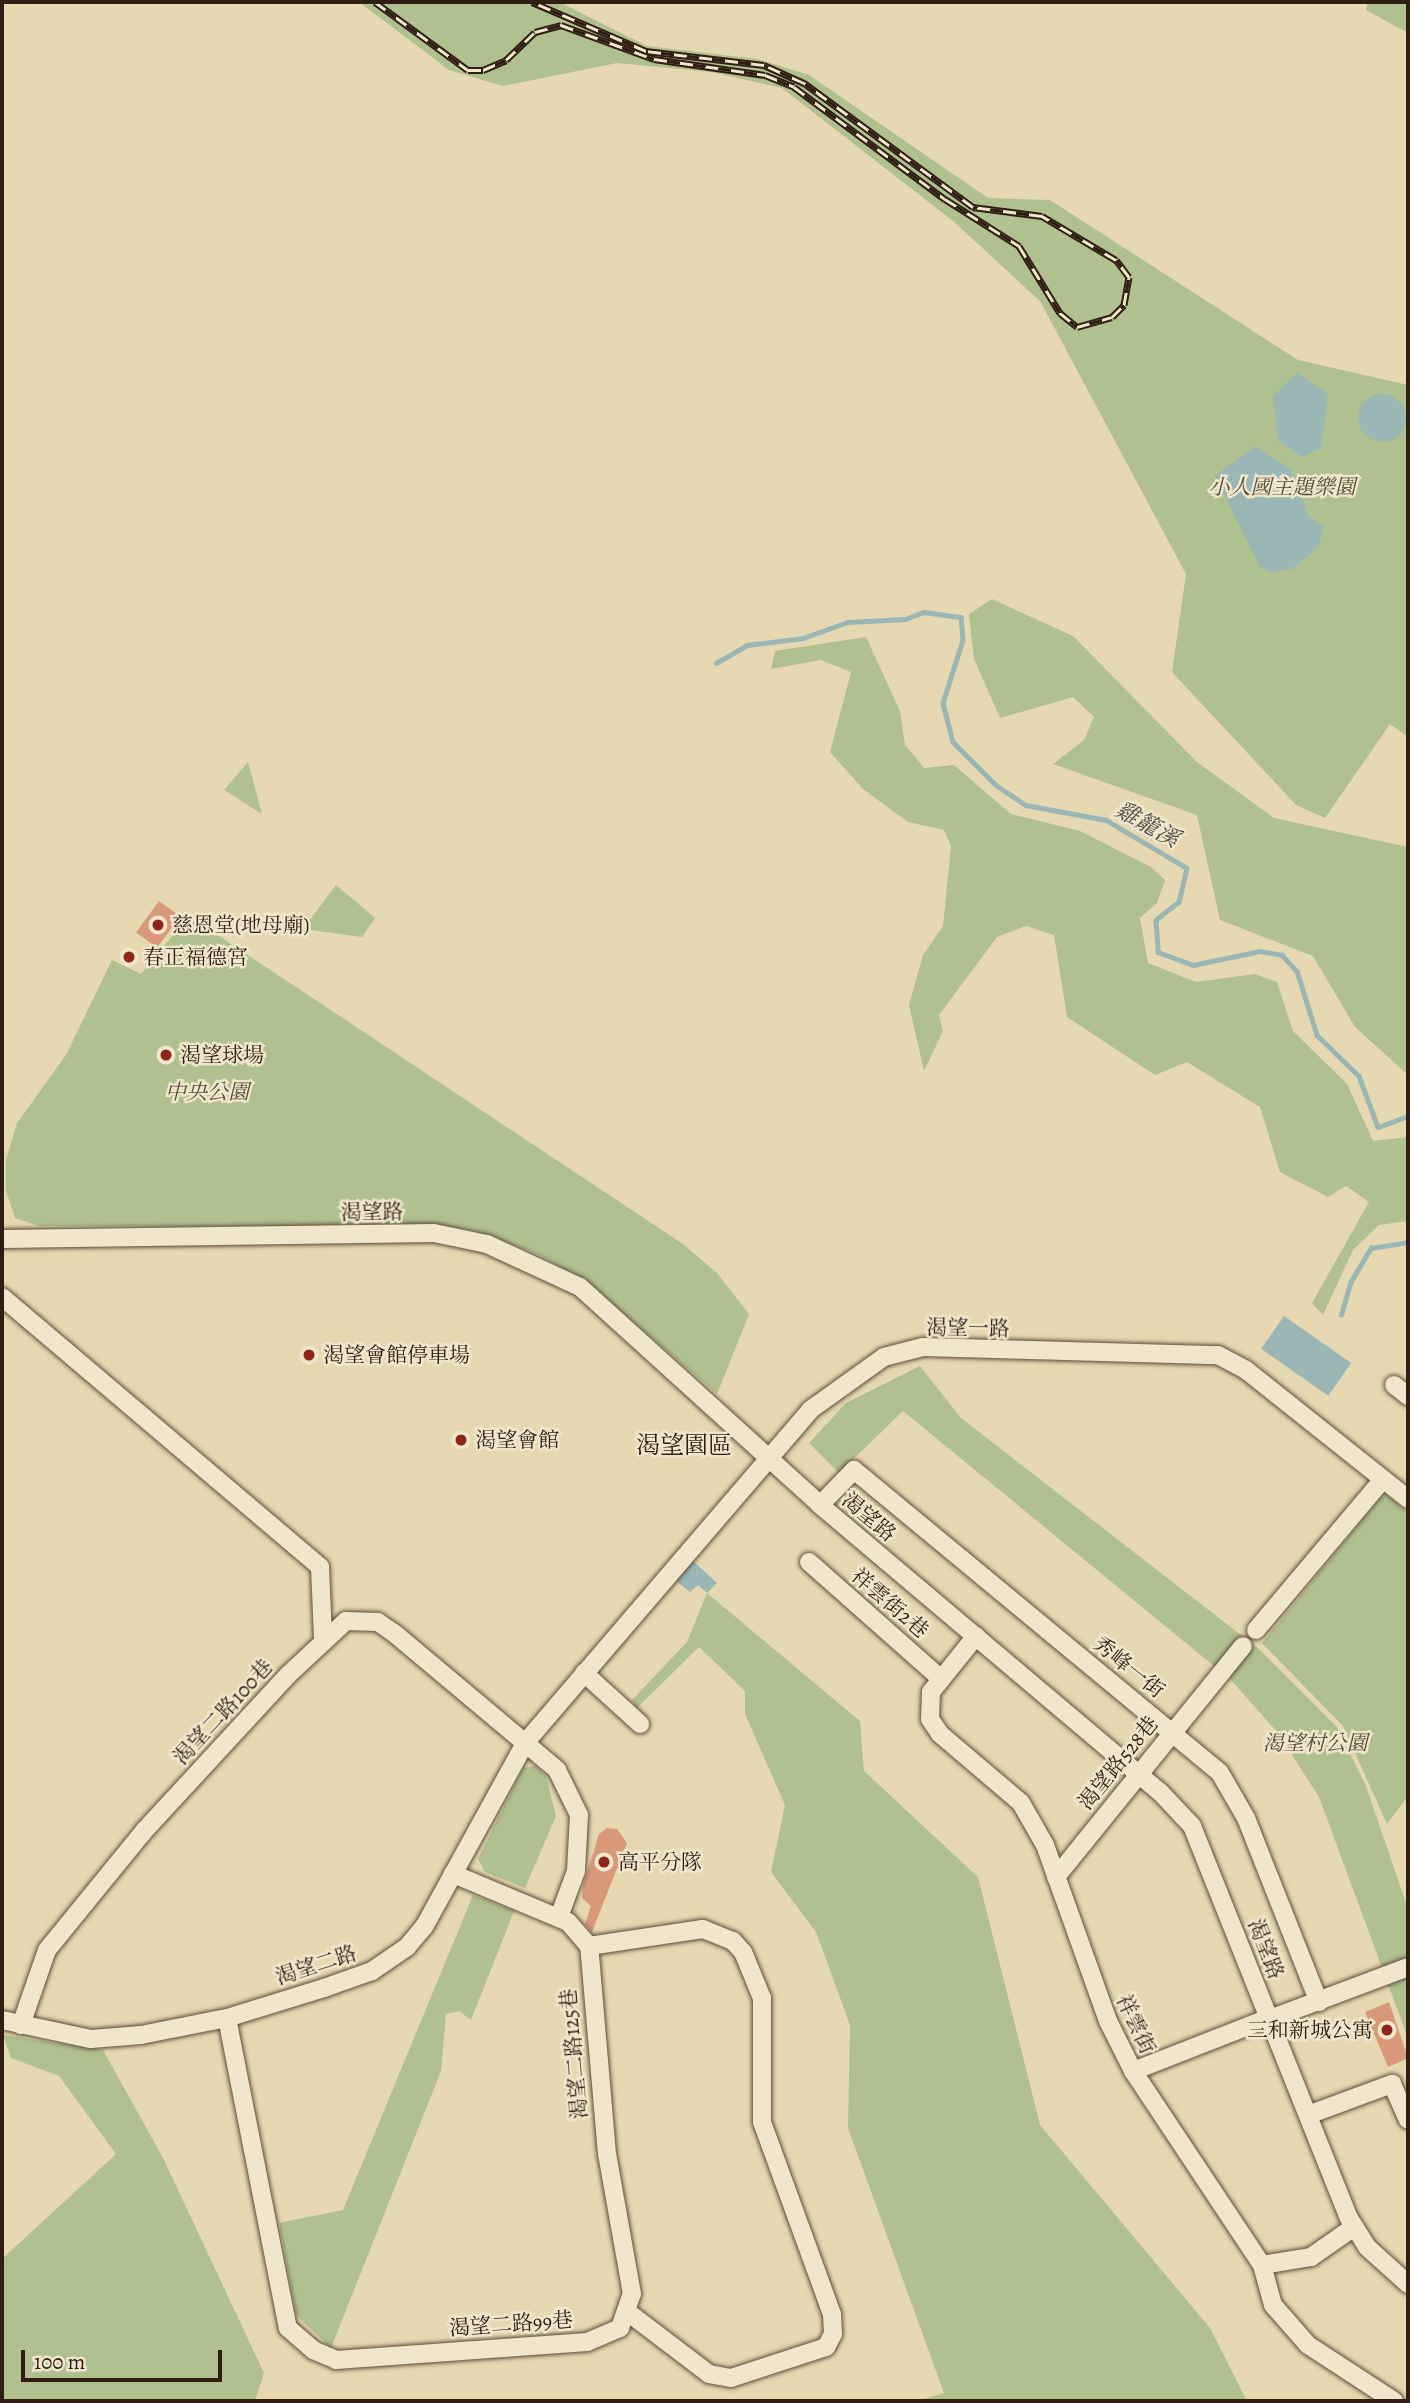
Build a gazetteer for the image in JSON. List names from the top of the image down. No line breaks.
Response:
{"streets":{"street":["渴望路","渴望一路","祥雲街2巷","秀峰一街","渴望二路100巷","渴望路528巷","渴望二路","祥雲街","渴望二路125巷","渴望二路99巷"]},"crossings":[["渴望路","渴望一路"],["渴望路","秀峰一街"],["渴望路","渴望路528巷"],["渴望路","祥雲街"],["渴望一路","渴望二路100巷"],["渴望一路","渴望二路"],["祥雲街2巷","祥雲街"],["秀峰一街","渴望路528巷"],["渴望二路100巷","渴望二路"],["渴望路528巷","祥雲街"],["渴望二路","渴望二路99巷"],["渴望二路125巷","渴望二路99巷"]],"districts":["渴望園區"],"water":["雞籠溪"],"parks":["小人國主題樂園","中央公園","渴望村公園"],"places":["慈恩堂(地母廟)","春正福德宮","渴望球場","渴望會館停車場","渴望會館","高平分隊","三和新城公寓"],"scale_bar":"100 m"}
